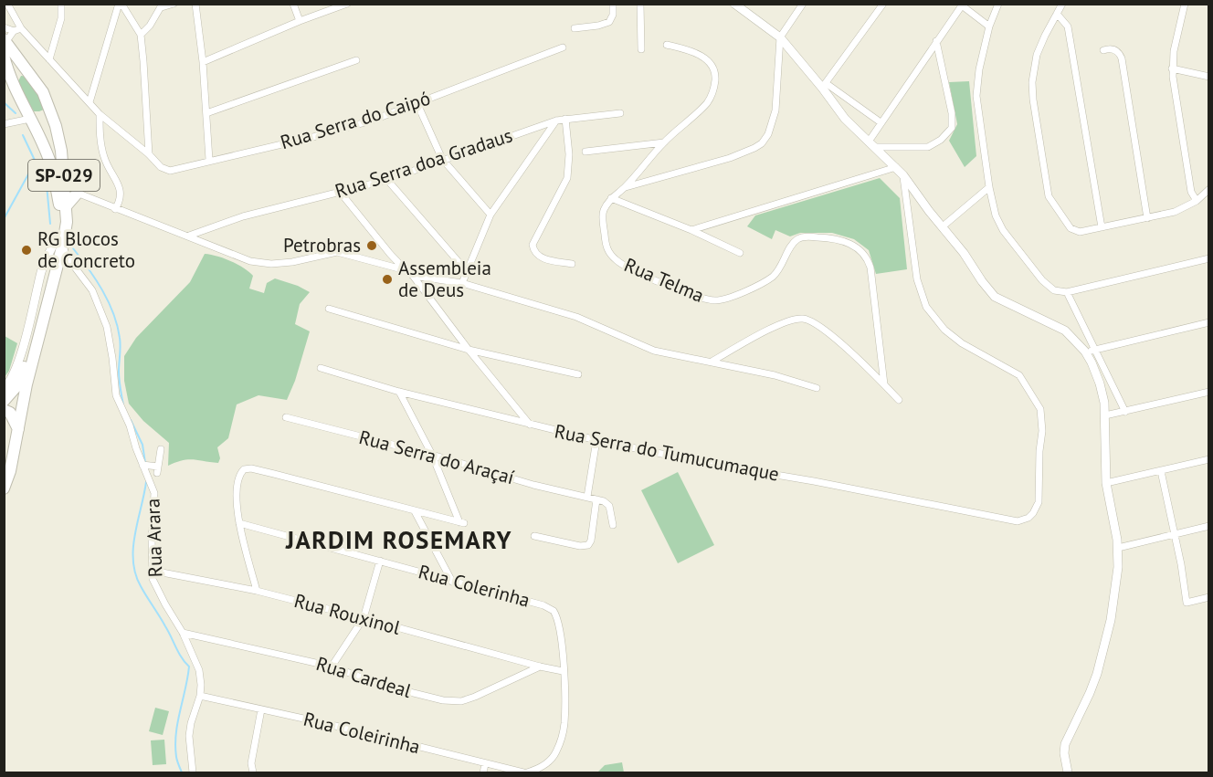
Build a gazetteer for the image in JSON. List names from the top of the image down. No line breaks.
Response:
{"streets":{"highway":["SP-029"],"street":["Rua Serra do Caipó","Rua Serra doa Gradaus","Rua Telma","Rua Serra do Tumucumaque","Rua Serra do Araçaí","Rua Arara","Rua Colerinha","Rua Rouxinol","Rua Cardeal","Rua Coleirinha"]},"crossings":[["SP-029","Rua Arara"],["Rua Arara","Rua Rouxinol"],["Rua Arara","Rua Cardeal"],["Rua Arara","Rua Coleirinha"],["Rua Colerinha","Rua Rouxinol"],["Rua Colerinha","Rua Coleirinha"],["Rua Rouxinol","Rua Cardeal"],["Rua Rouxinol","Rua Coleirinha"]],"districts":["JARDIM ROSEMARY"],"places":["Petrobras","RG Blocos de Concreto","Assembleia de Deus"]}
